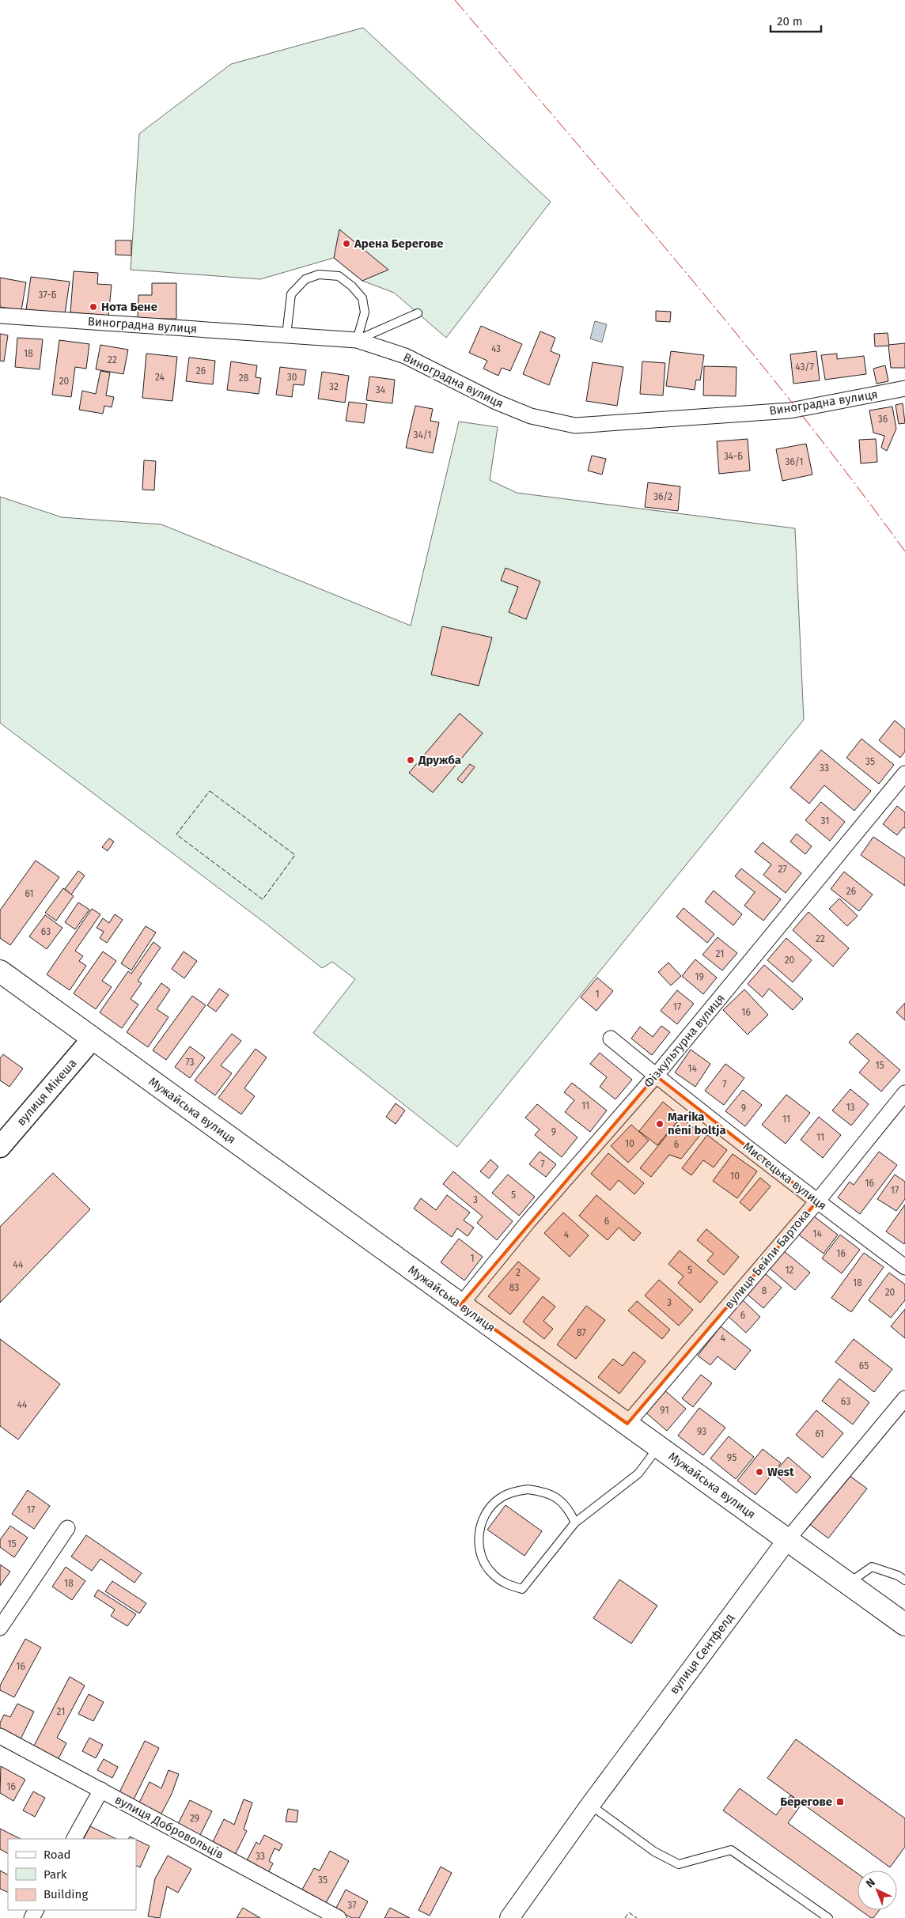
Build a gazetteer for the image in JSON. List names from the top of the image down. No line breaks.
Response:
{"streets":{"highway":["Мужайська вулиця"],"main road":["вулиця Мікеша"],"street":["Виноградна вулиця","Фізкультурна вулиця","Мистецька вулиця","вулиця Бейли Бартока","вулиця Сентфелд","вулиця Добровольців"]},"crossings":[["Фізкультурна вулиця","Мужайська вулиця"],["Фізкультурна вулиця","Мистецька вулиця"],["вулиця Мікеша","Мужайська вулиця"],["Мужайська вулиця","вулиця Бейли Бартока"],["Мужайська вулиця","вулиця Сентфелд"],["Мистецька вулиця","вулиця Бейли Бартока"]],"places":{"other":["Арена Берегове","Нота Бене","Дружба","Marika néni boltja","West"],"transit":["Берегове"]},"house_numbers":["37-Б","43","18","22","43/7","26","24","30","28","20","32","34","36","34/1","34-Б","36/1","36/2","35","33","31","27","26","61","63","22","21","20","19","1","17","16","73","15","14","7","11","13","9","11","9","11","10","6","7","10","16","17","5","3","6","14","4","16","1","44","5","12","2","18","83","8","20","3","6","87","4","65","63","44","91","93","61","95","17","15","18","16","21","16","29","33","35","37"],"legend":["Road","Park","Building"],"scale_bar":"20 m","north":"top left"}
